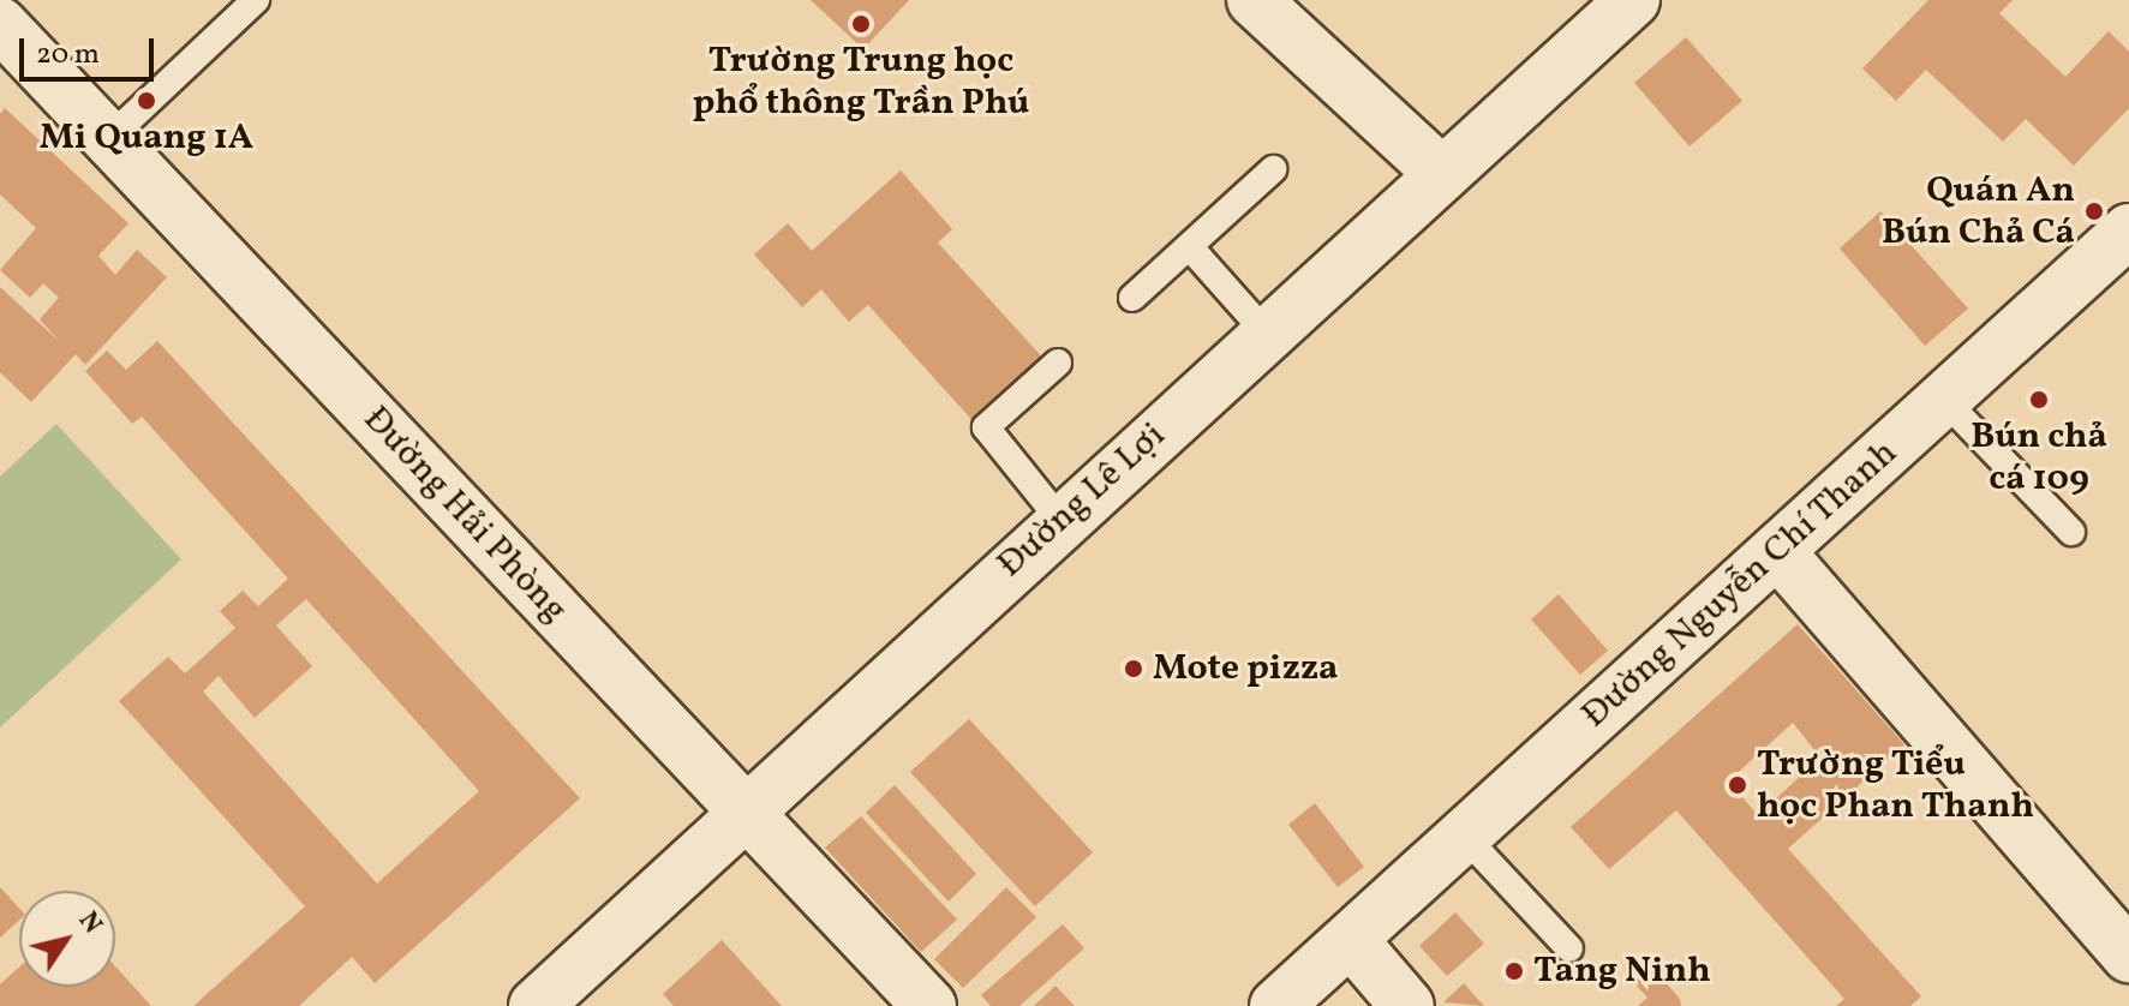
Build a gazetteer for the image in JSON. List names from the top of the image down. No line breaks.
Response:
{"streets":{"street":["Đường Lê Lợi","Đường Hải Phòng","Đường Nguyễn Chí Thanh"]},"crossings":[["Đường Lê Lợi","Đường Hải Phòng"]],"places":["Trường Trung học phổ thông Trần Phú","Mi Quang 1A","Quán An Bún Chả Cá","Bún chả cá 109","Mote pizza","Trường Tiểu học Phan Thanh","Tang Ninh"],"scale_bar":"20 m","north":"top right"}
